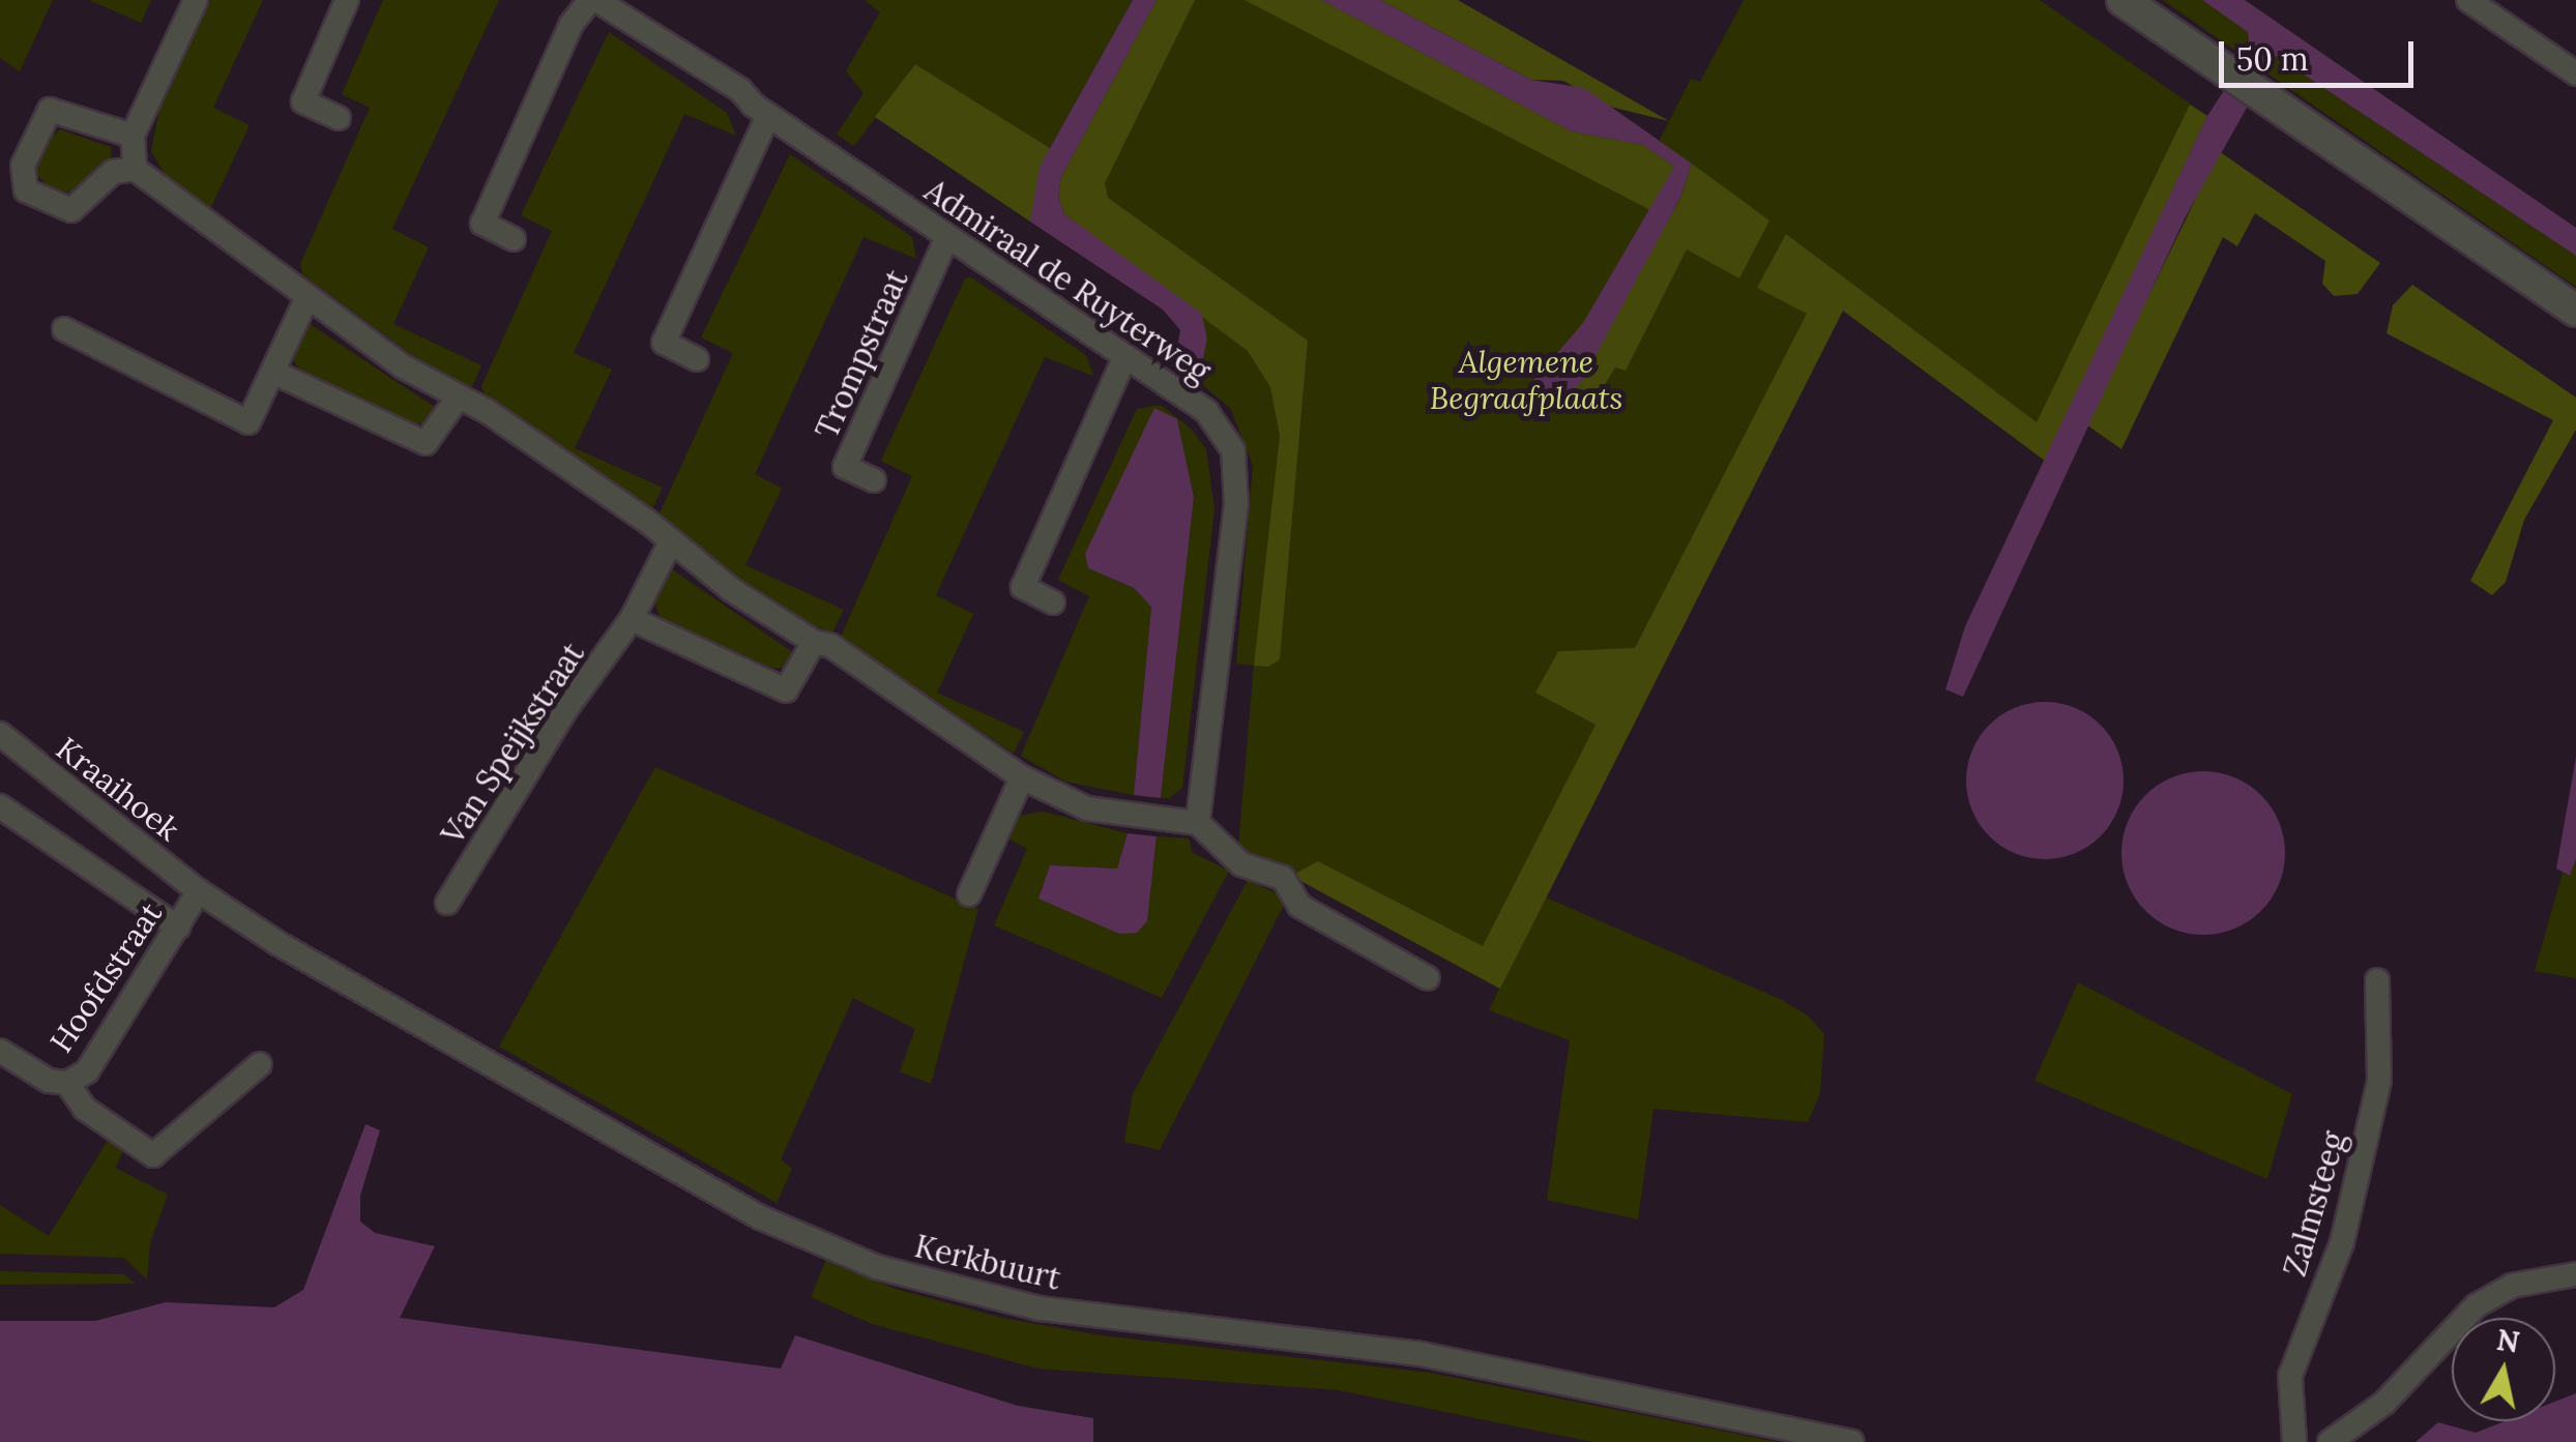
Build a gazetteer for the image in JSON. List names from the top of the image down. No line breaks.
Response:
{"streets":{"street":["Admiraal de Ruyterweg","Trompstraat","Van Speijkstraat","Kraaihoek","Hoofdstraat","Zalmsteeg","Kerkbuurt"]},"crossings":[["Admiraal de Ruyterweg","Trompstraat"],["Kraaihoek","Hoofdstraat"],["Kraaihoek","Kerkbuurt"],["Hoofdstraat","Kerkbuurt"]],"parks":["Algemene Begraafplaats"],"scale_bar":"50 m","north":"top"}
